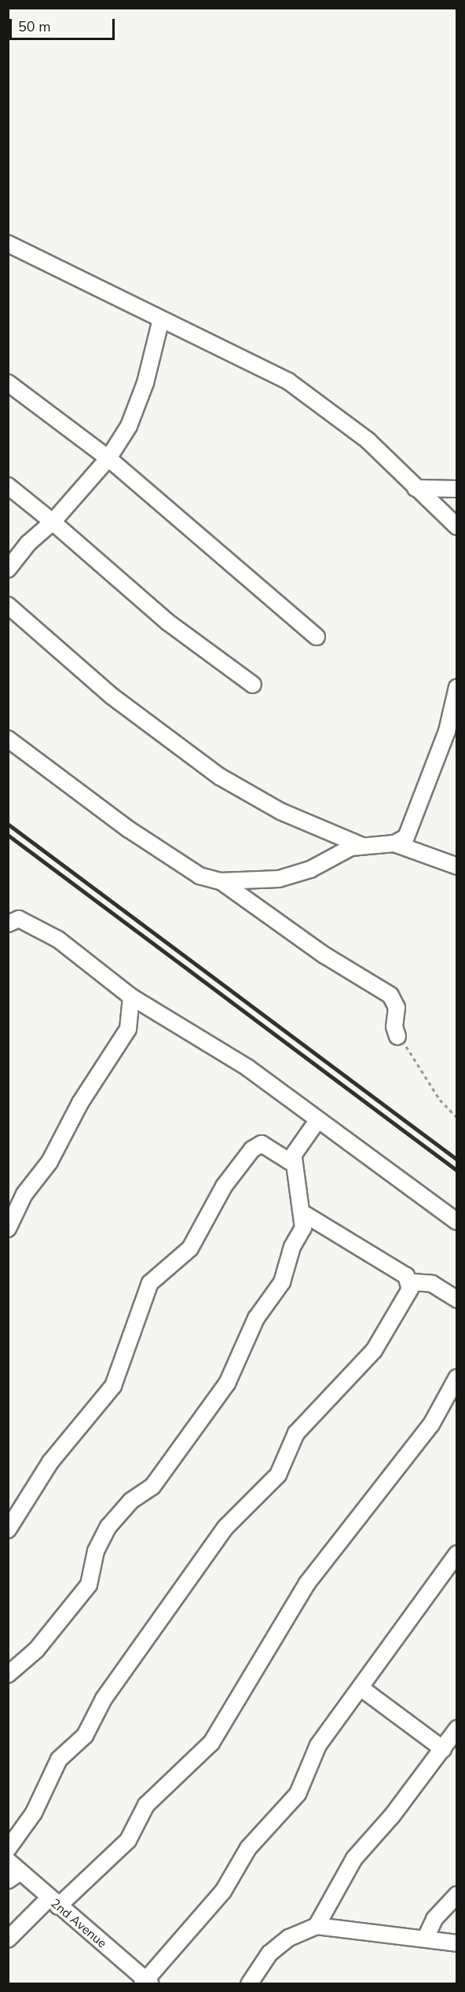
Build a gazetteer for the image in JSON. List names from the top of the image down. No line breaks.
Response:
{"streets":{"street":["2nd Avenue"]},"scale_bar":"50 m"}
